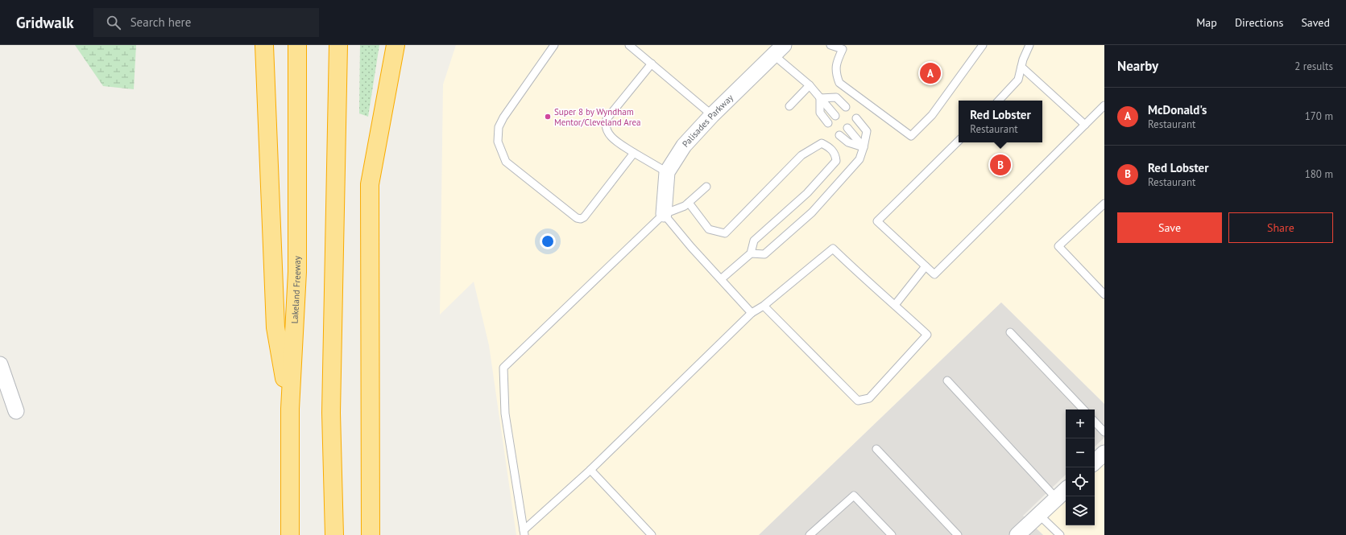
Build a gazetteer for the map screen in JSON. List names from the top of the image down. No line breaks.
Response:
{"streets":{"highway":["Lakeland Freeway"],"street":["Palisades Parkway"]},"places":["Super 8 by Wyndham Mentor/Cleveland Area"],"page":{"header":"Gridwalk","search":"Search here","nav":["Map","Directions","Saved"],"heading":["Nearby","2 results"],"pins":["A","B"],"list":[{"mark":"A","name":"McDonald's","note":"Restaurant","value":"170 m"},{"mark":"B","name":"Red Lobster","note":"Restaurant","value":"180 m"}],"popup":["Red Lobster","Restaurant"],"buttons":["Save","Share"],"map_buttons":["+","−"]}}
